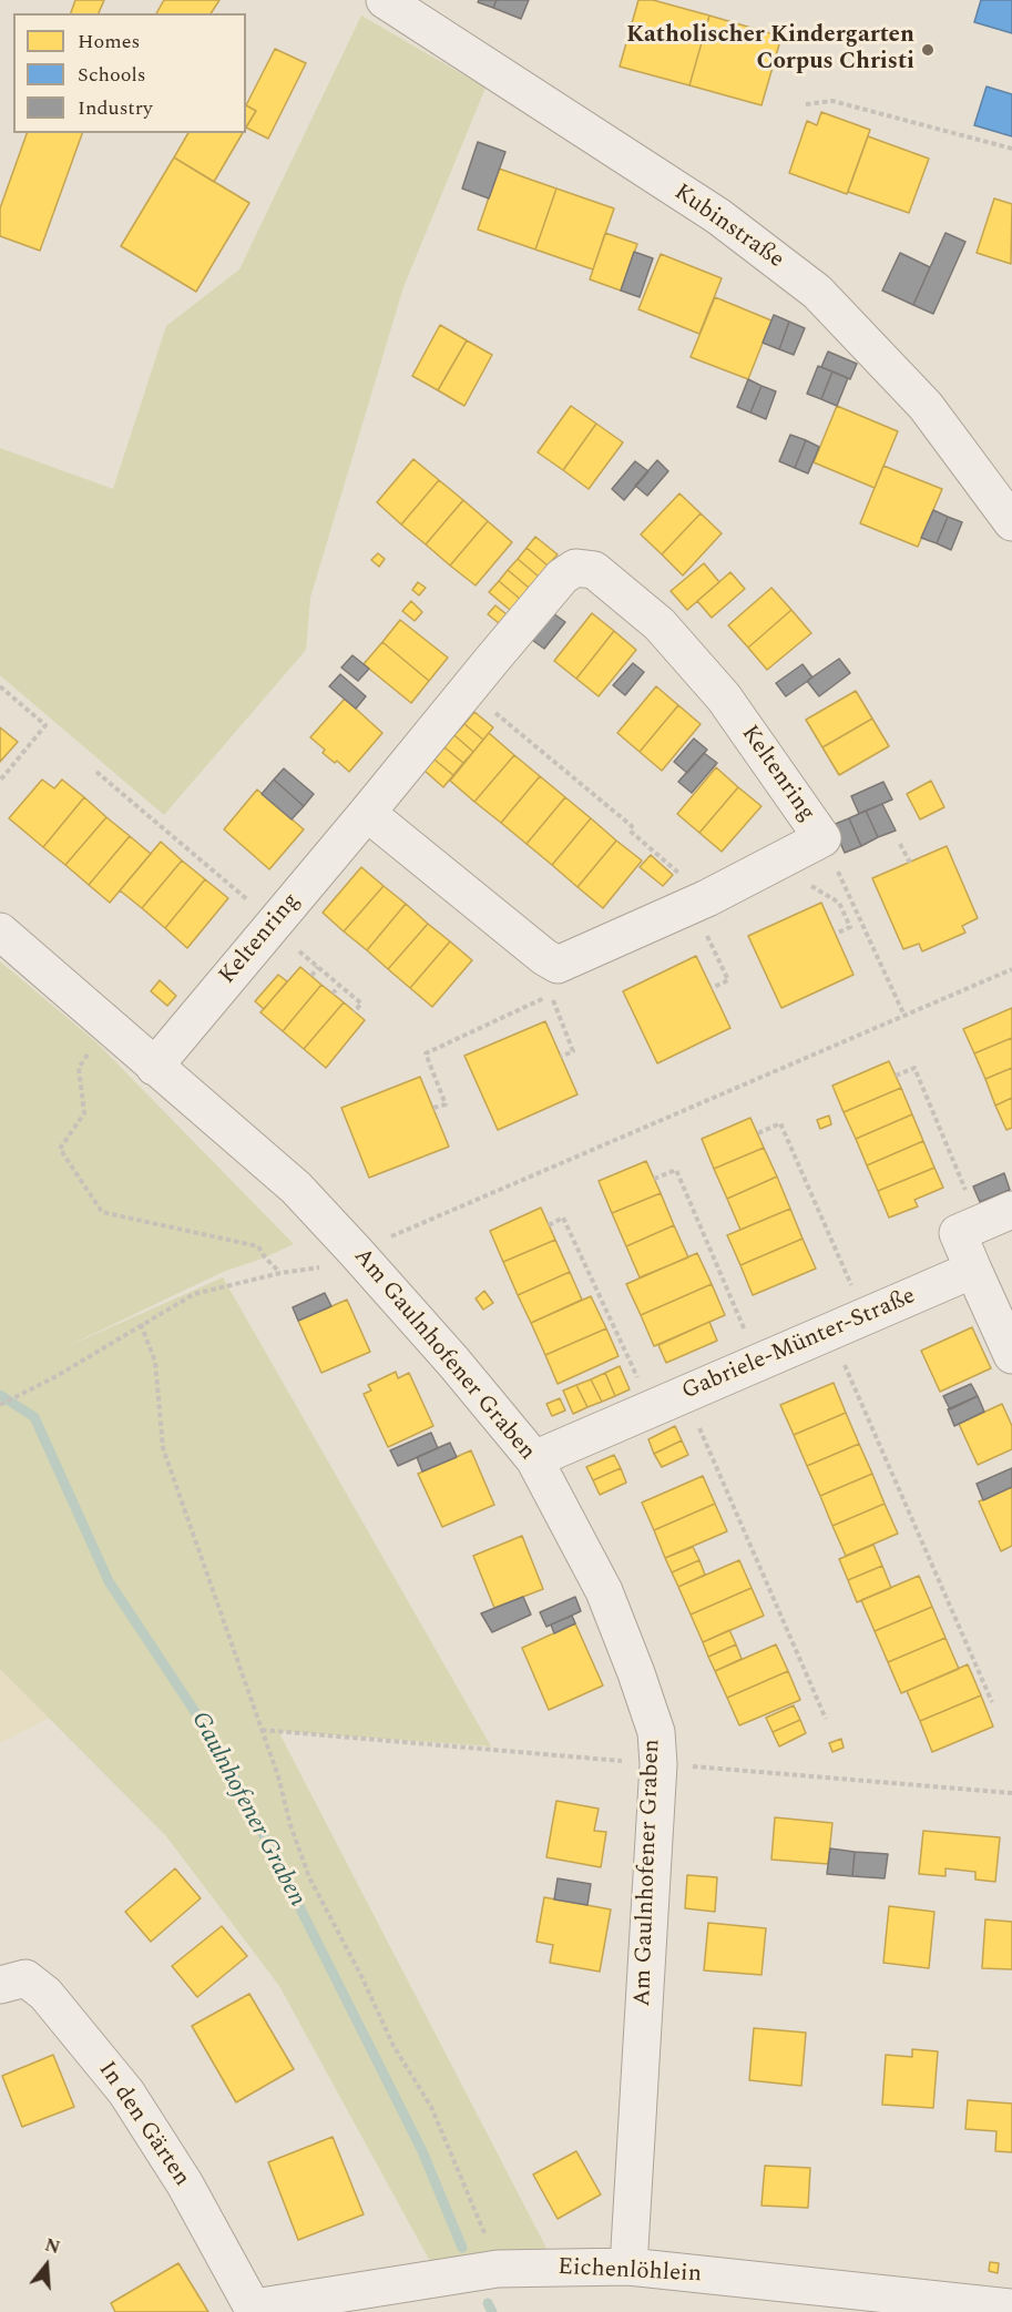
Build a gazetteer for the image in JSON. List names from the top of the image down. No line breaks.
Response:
{"streets":{"street":["Kubinstraße","Keltenring","Gabriele-Münter-Straße","Am Gaulnhofener Graben","In den Gärten","Eichenlöhlein"]},"crossings":[["Keltenring","Am Gaulnhofener Graben"],["Gabriele-Münter-Straße","Am Gaulnhofener Graben"],["Am Gaulnhofener Graben","Eichenlöhlein"],["In den Gärten","Eichenlöhlein"]],"water":["Gaulnhofener Graben"],"places":["Katholischer Kindergarten Corpus Christi"],"legend":["Homes","Schools","Industry"],"north":"top"}
